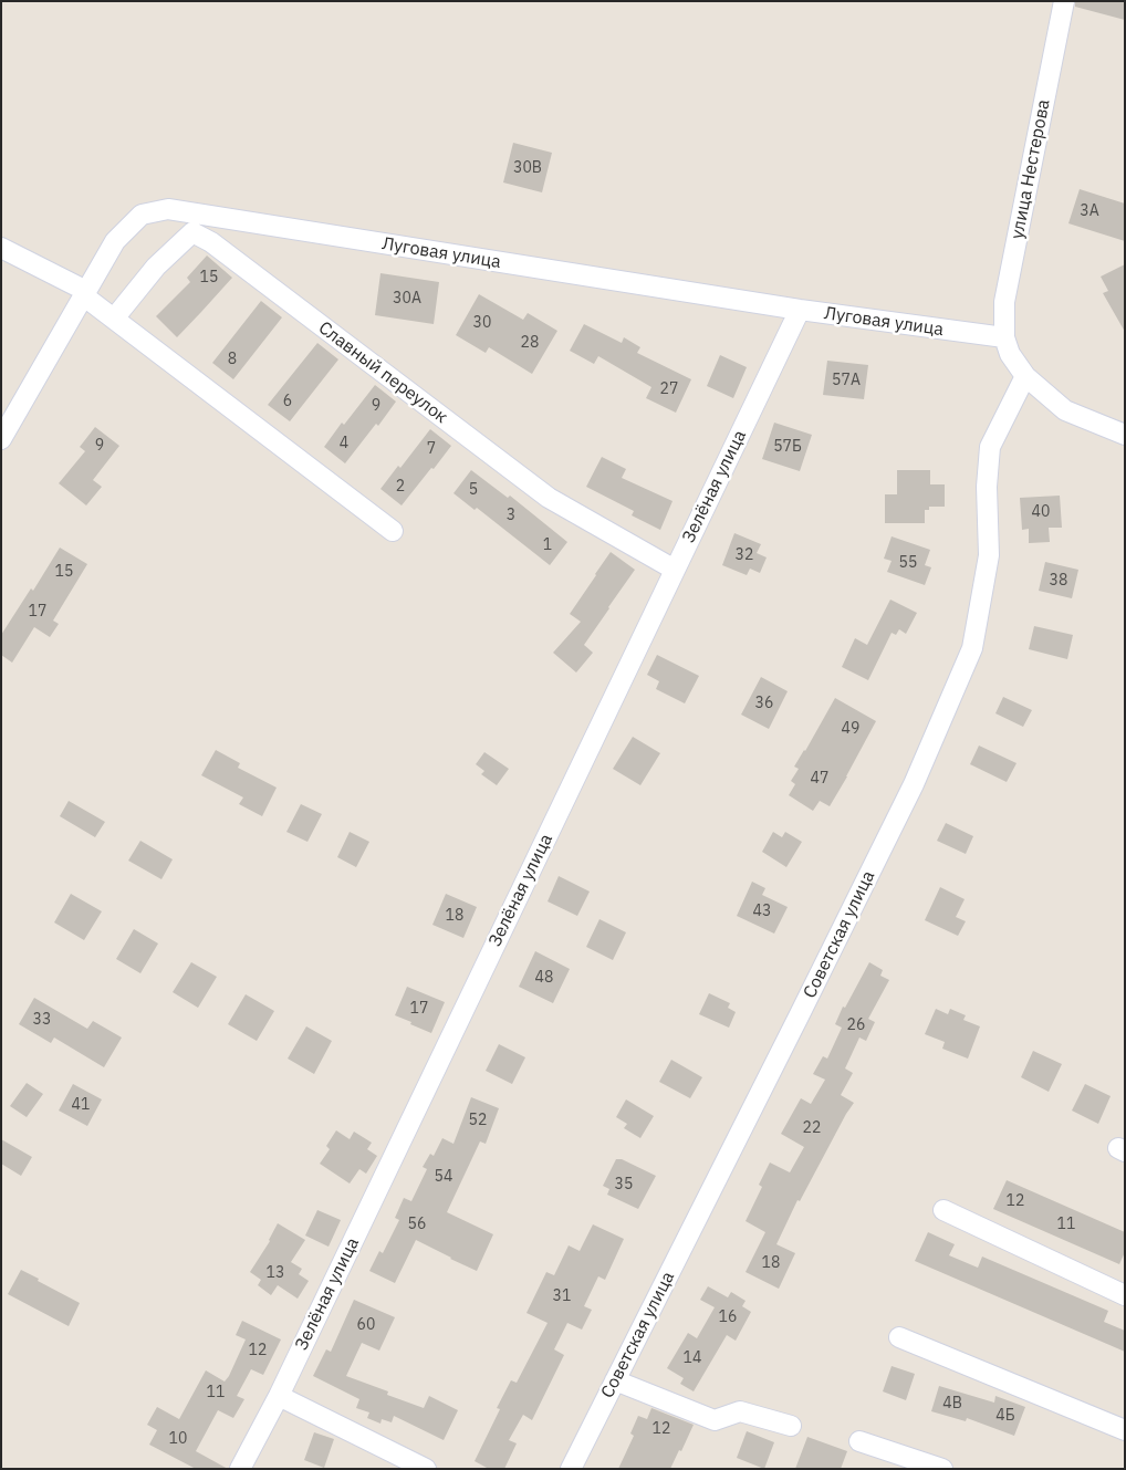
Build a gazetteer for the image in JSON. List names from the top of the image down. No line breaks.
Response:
{"streets":{"street":["улица Нестерова","Луговая улица","Славный переулок","Зелёная улица","Советская улица"]},"crossings":[["улица Нестерова","Луговая улица"],["Луговая улица","Зелёная улица"],["Славный переулок","Зелёная улица"]],"house_numbers":["30В","3А","15","30А","30","28","8","57А","27","6","9","4","9","57Б","7","2","5","40","3","1","32","55","15","38","17","36","49","47","43","18","48","17","33","26","41","52","22","54","35","12","56","11","18","13","31","16","60","12","14","11","4В","4Б","12","10"]}
